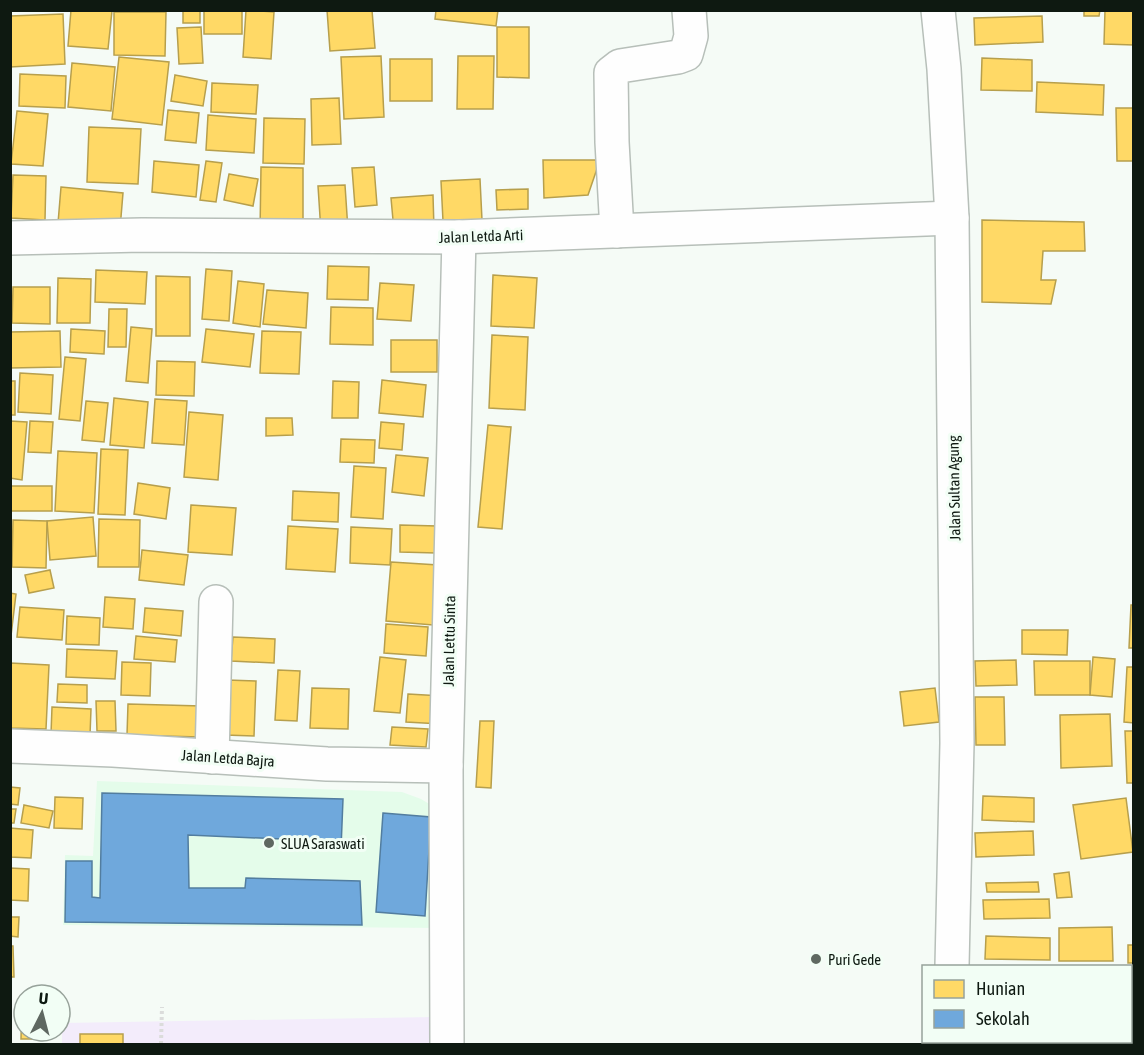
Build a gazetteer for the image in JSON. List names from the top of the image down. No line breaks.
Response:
{"streets":{"street":["Jalan Letda Arti","Jalan Sultan Agung","Jalan Lettu Sinta","Jalan Letda Bajra"]},"crossings":[["Jalan Letda Arti","Jalan Sultan Agung"],["Jalan Letda Arti","Jalan Lettu Sinta"],["Jalan Lettu Sinta","Jalan Letda Bajra"]],"places":["SLUA Saraswati","Puri Gede"],"legend":["Hunian","Sekolah"],"north":"top"}
